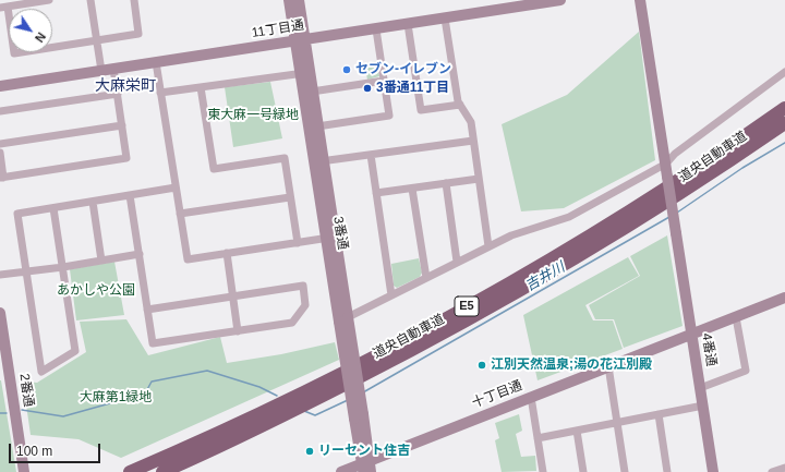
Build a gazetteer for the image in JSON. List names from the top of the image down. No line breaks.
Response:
{"streets":{"highway":["道央自動車道","E5"],"street":["11丁目通","3番通","4番通","2番通","十丁目通"]},"crossings":[["11丁目通","3番通"],["3番通","十丁目通"],["4番通","十丁目通"]],"districts":["大麻栄町"],"water":["吉井川"],"parks":["東大麻一号緑地","あかしや公園","大麻第1緑地"],"places":["セブン-イレブン","3番通11丁目","江別天然温泉;湯の花江別殿","リーセント住吉"],"scale_bar":"100 m","north":"bottom right"}
